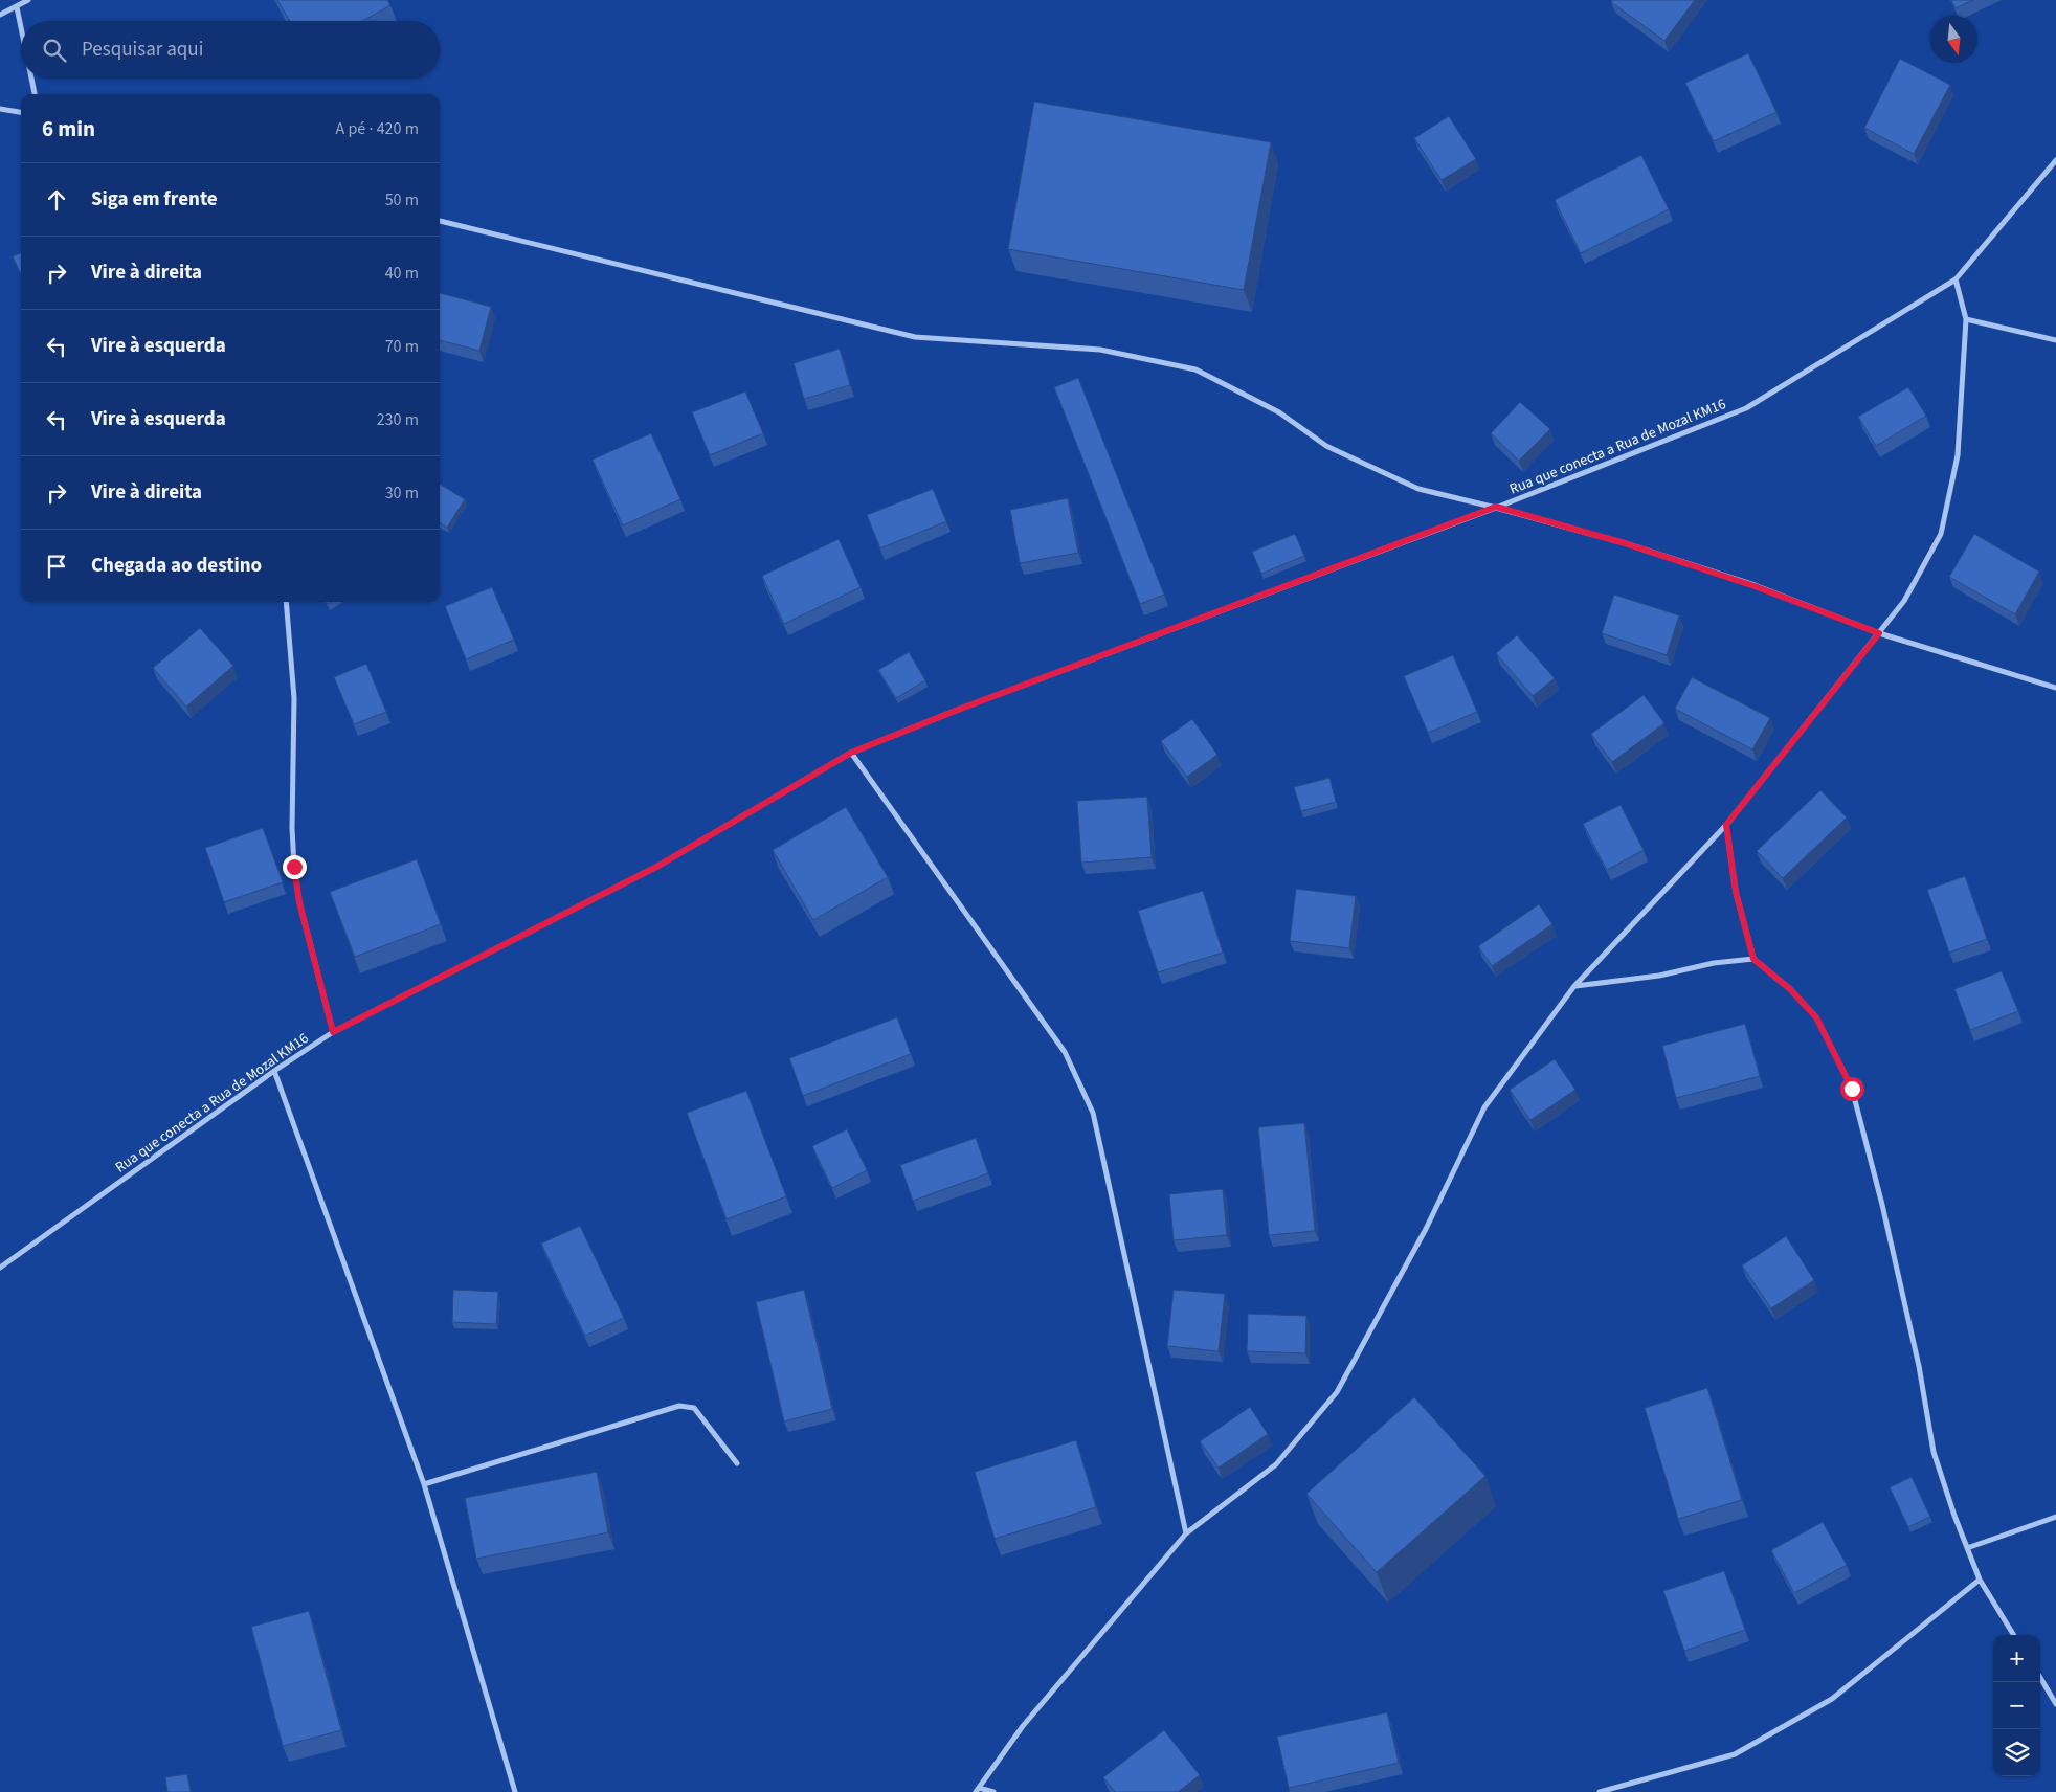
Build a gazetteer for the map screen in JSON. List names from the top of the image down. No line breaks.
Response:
{"streets":{"street":["Rua que conecta a Rua de Mozal KM16"]},"north":"bottom","page":{"search":"Pesquisar aqui","heading":["6 min","A pé · 420 m"],"list":[["Siga em frente","50 m"],["Vire à direita","40 m"],["Vire à esquerda","70 m"],["Vire à esquerda","230 m"],["Vire à direita","30 m"],"Chegada ao destino"],"map_buttons":["+","−"]}}
